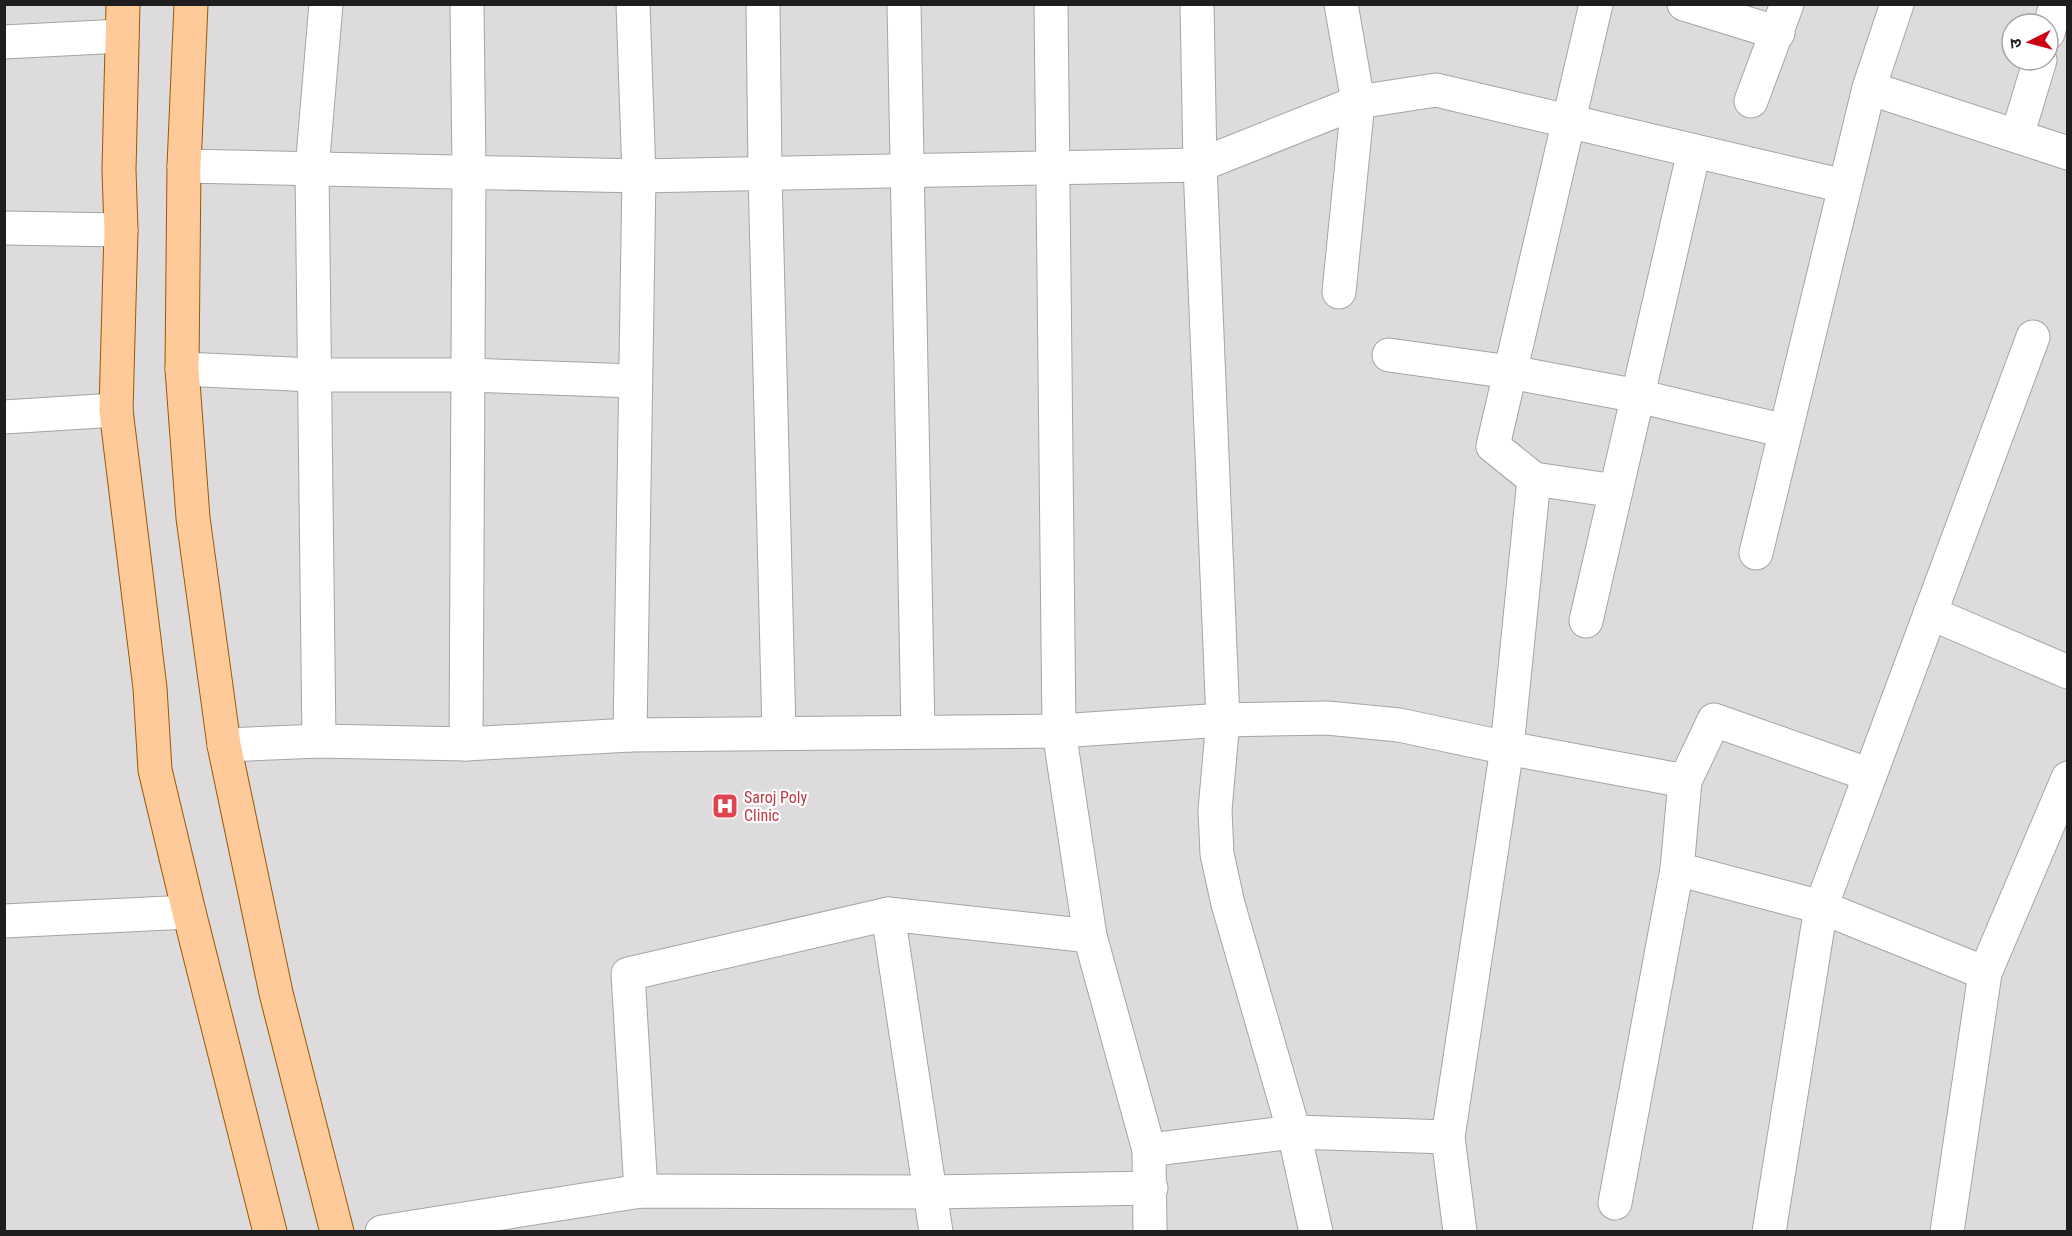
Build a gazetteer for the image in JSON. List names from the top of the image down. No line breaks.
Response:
{"places":{"hospital":["Saroj Poly Clinic"]},"north":"left"}
